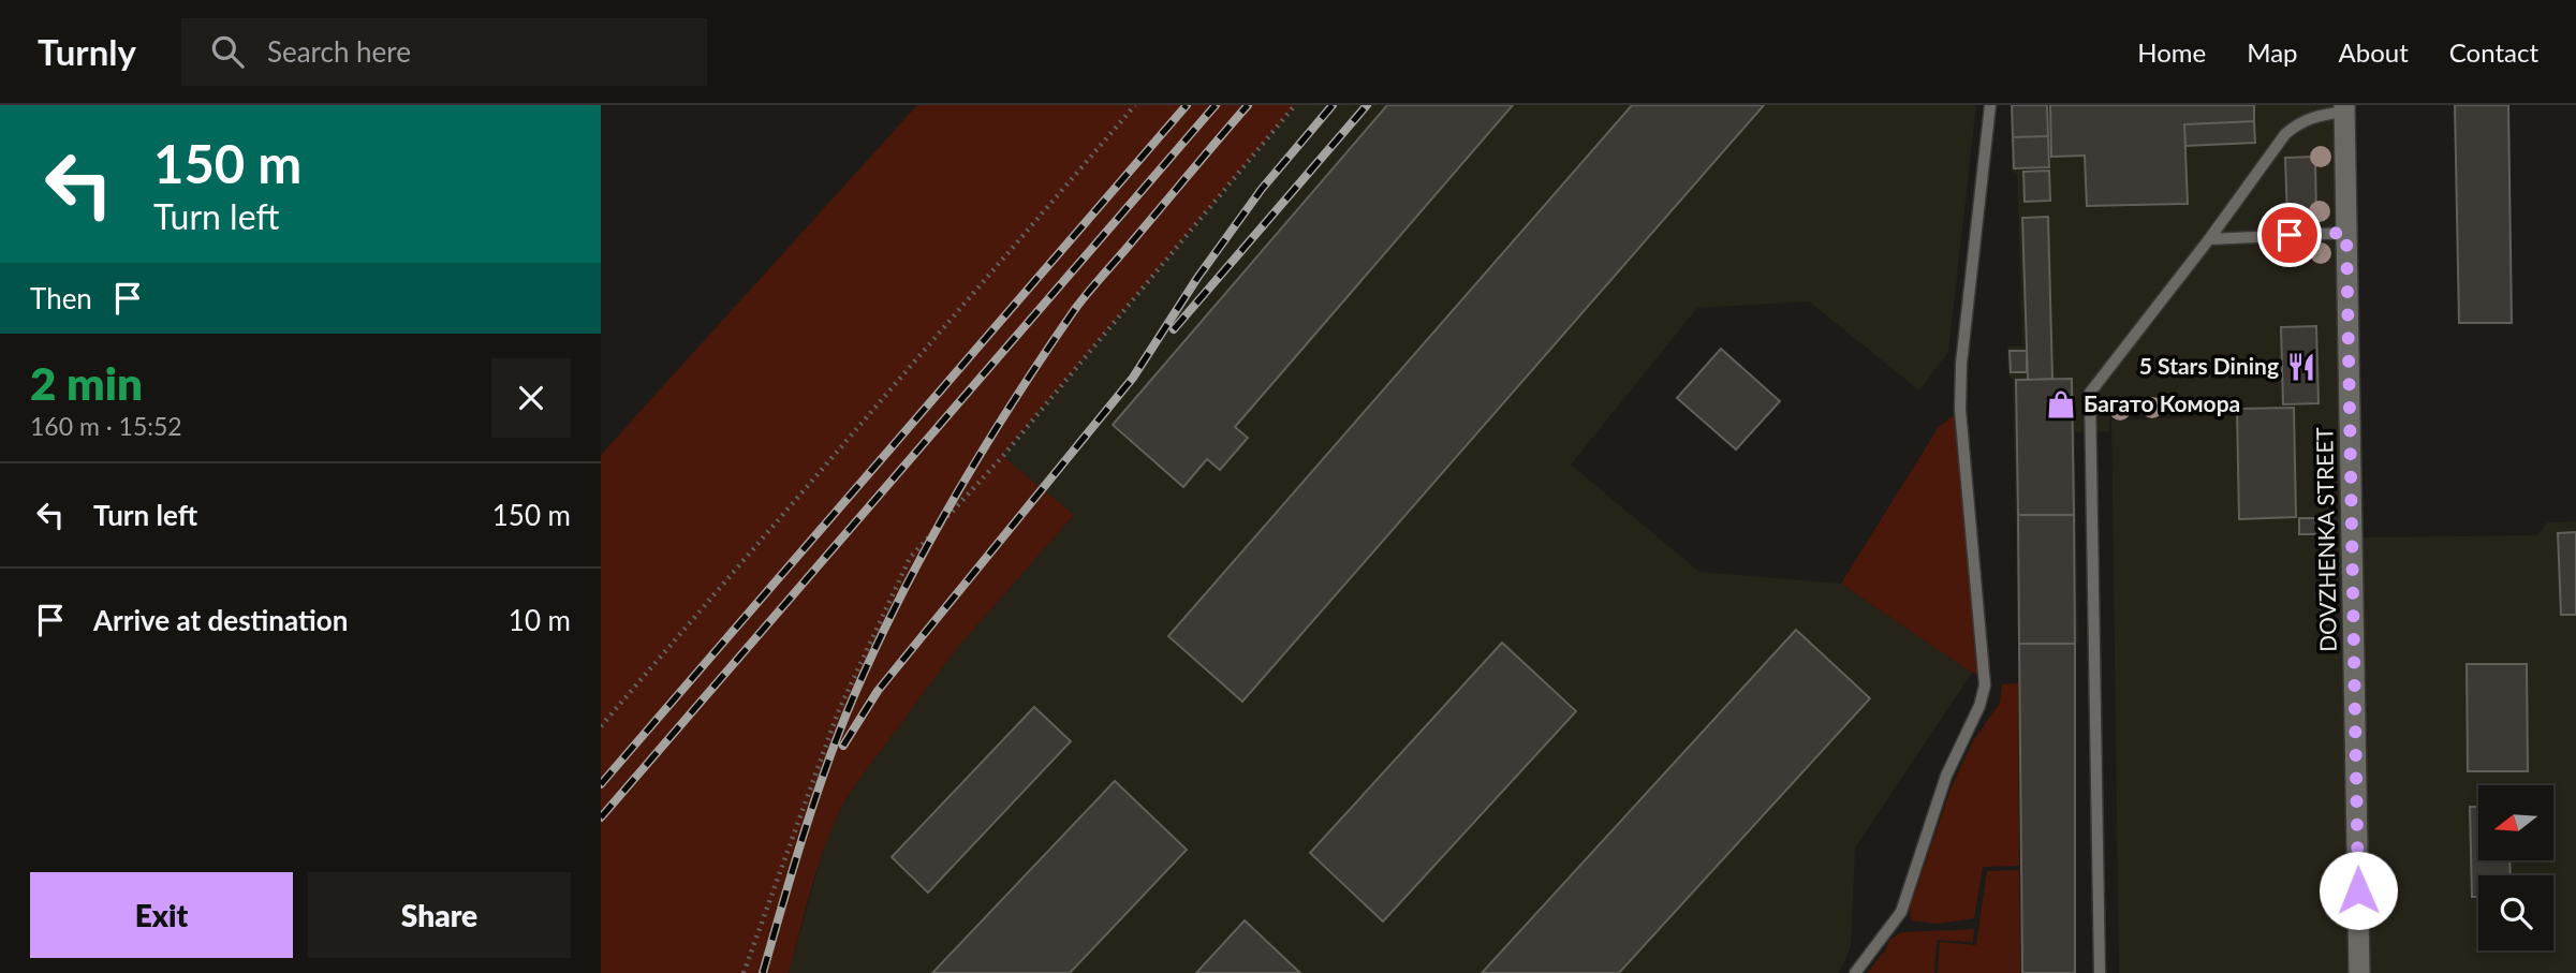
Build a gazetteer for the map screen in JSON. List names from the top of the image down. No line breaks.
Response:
{"streets":{"main road":["DOVZHENKA STREET"]},"places":{"restaurant":["5 Stars Dining"],"shop":["Багато Комора"]},"north":"left","page":{"header":"Turnly","search":"Search here","nav":["Home","Map","About","Contact"],"turn":["150 m","Turn left"],"then":"Then","heading":["2 min","160 m · 15:52"],"list":[{"name":"Turn left","value":"150 m"},{"name":"Arrive at destination","value":"10 m"}],"buttons":["Exit","Share"]}}
